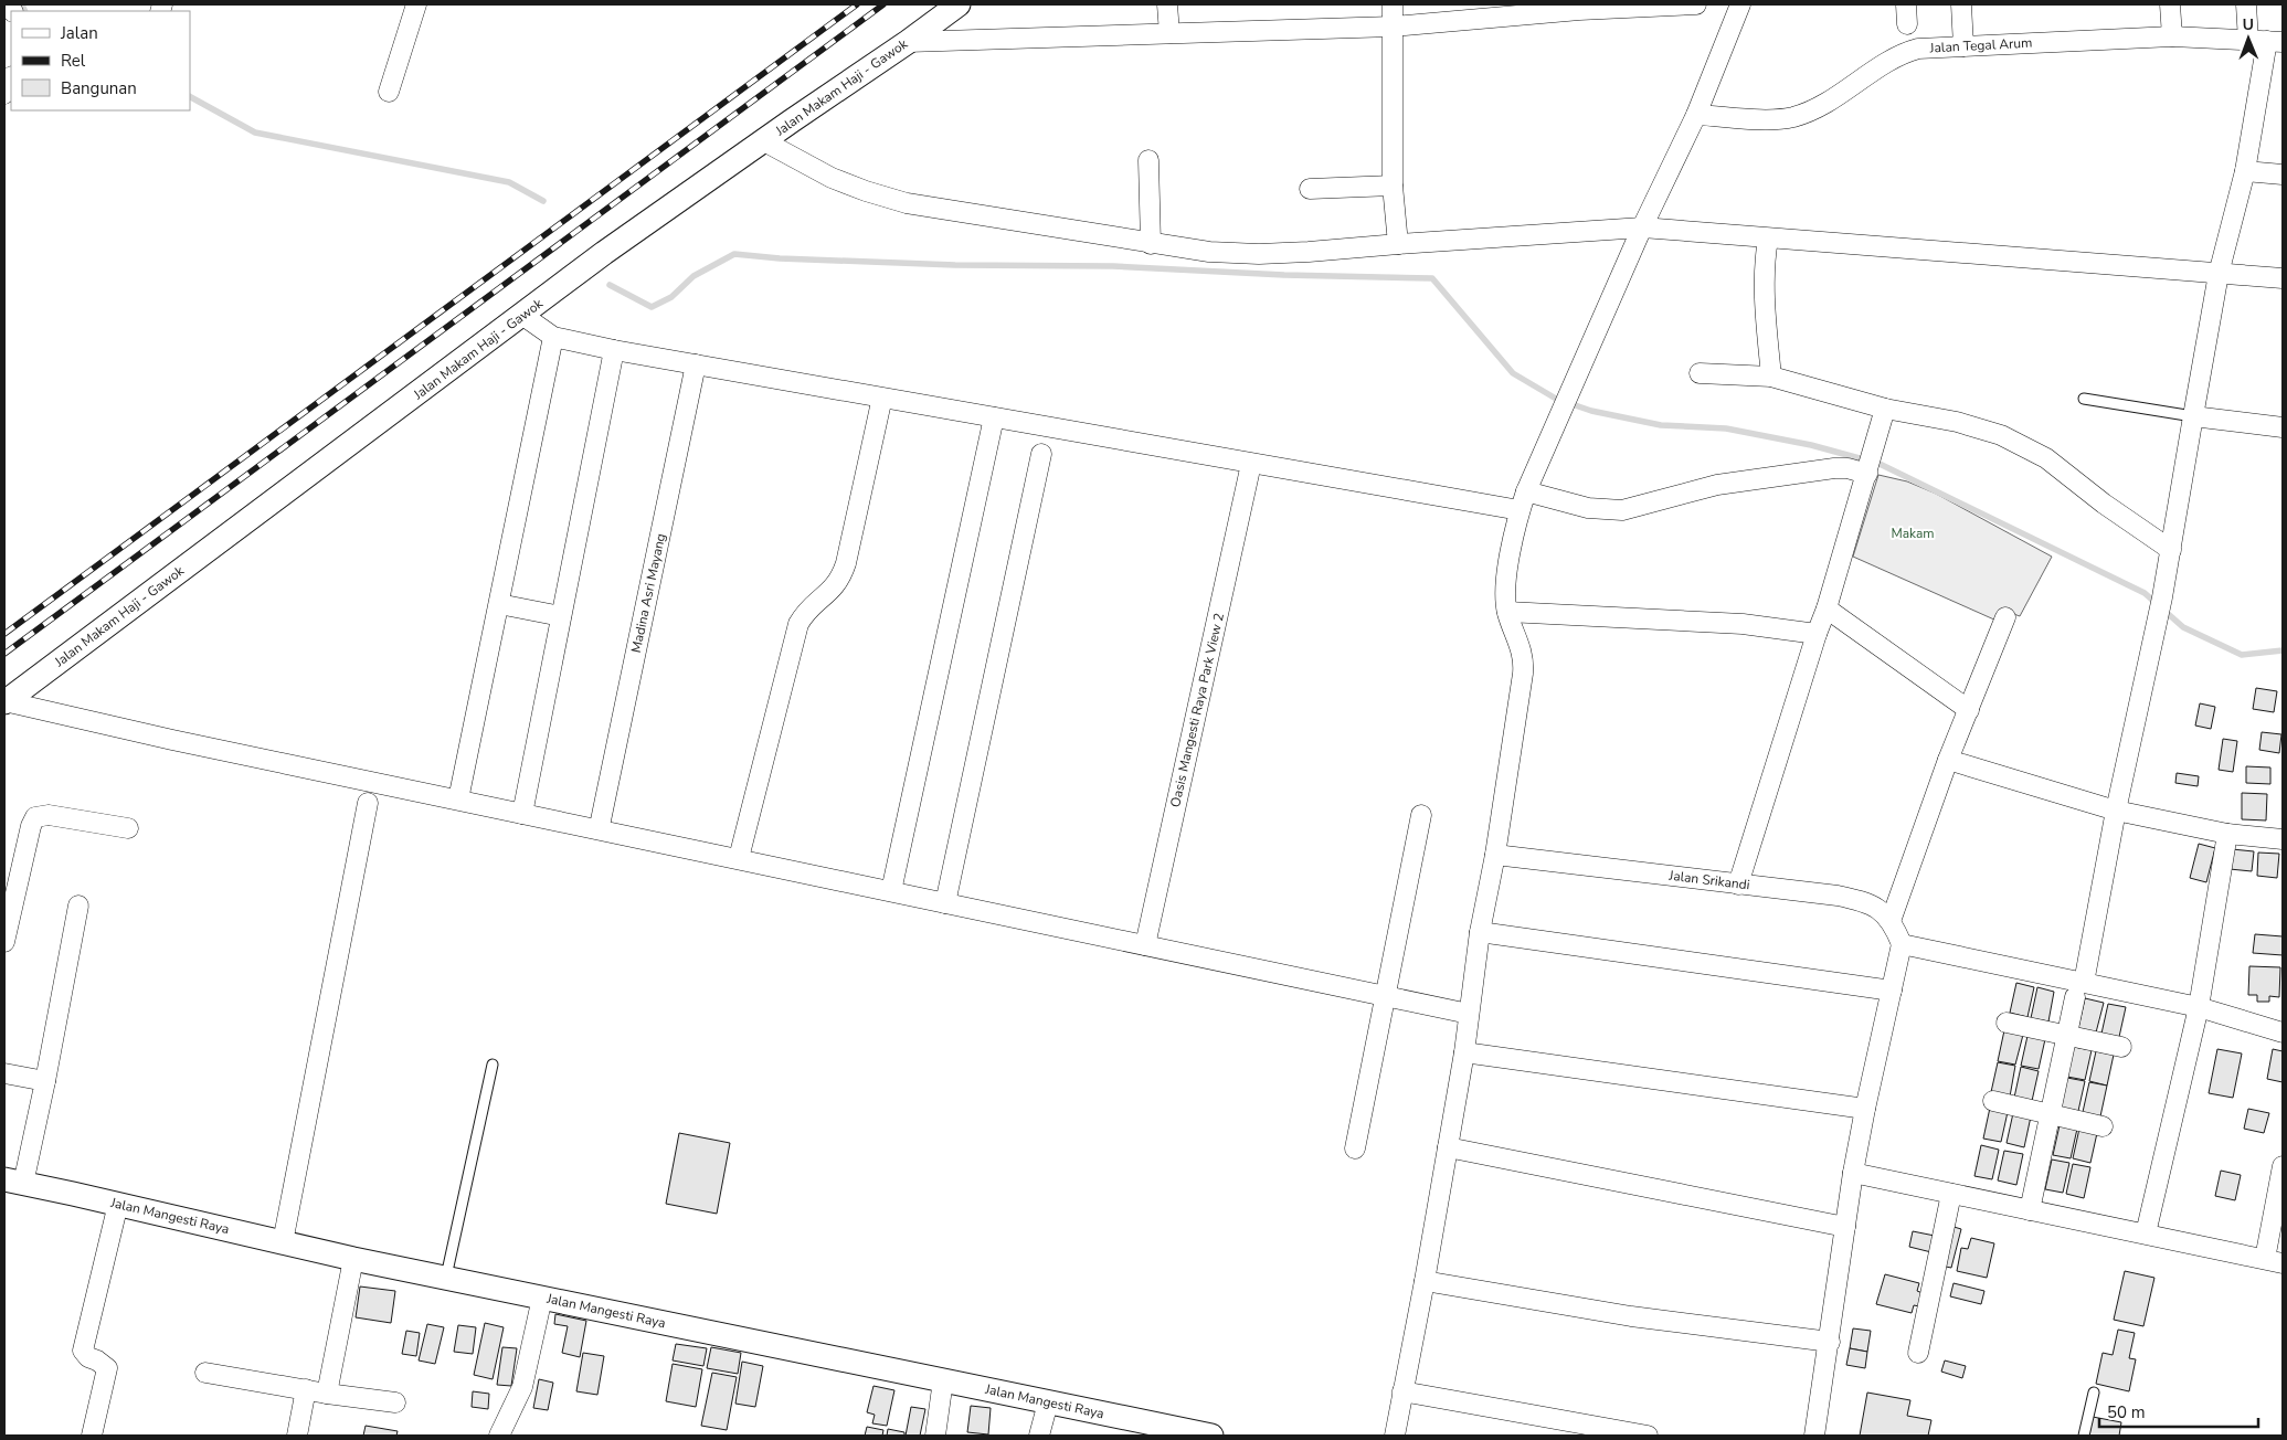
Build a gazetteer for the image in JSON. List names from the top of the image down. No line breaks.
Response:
{"streets":{"street":["Jalan Tegal Arum","Jalan Makam Haji - Gawok","Madina Asri Mayang","Oasis Mangesti Raya Park View 2","Jalan Srikandi","Jalan Mangesti Raya"]},"parks":["Makam"],"legend":["Jalan","Rel","Bangunan"],"scale_bar":"50 m","north":"top"}
